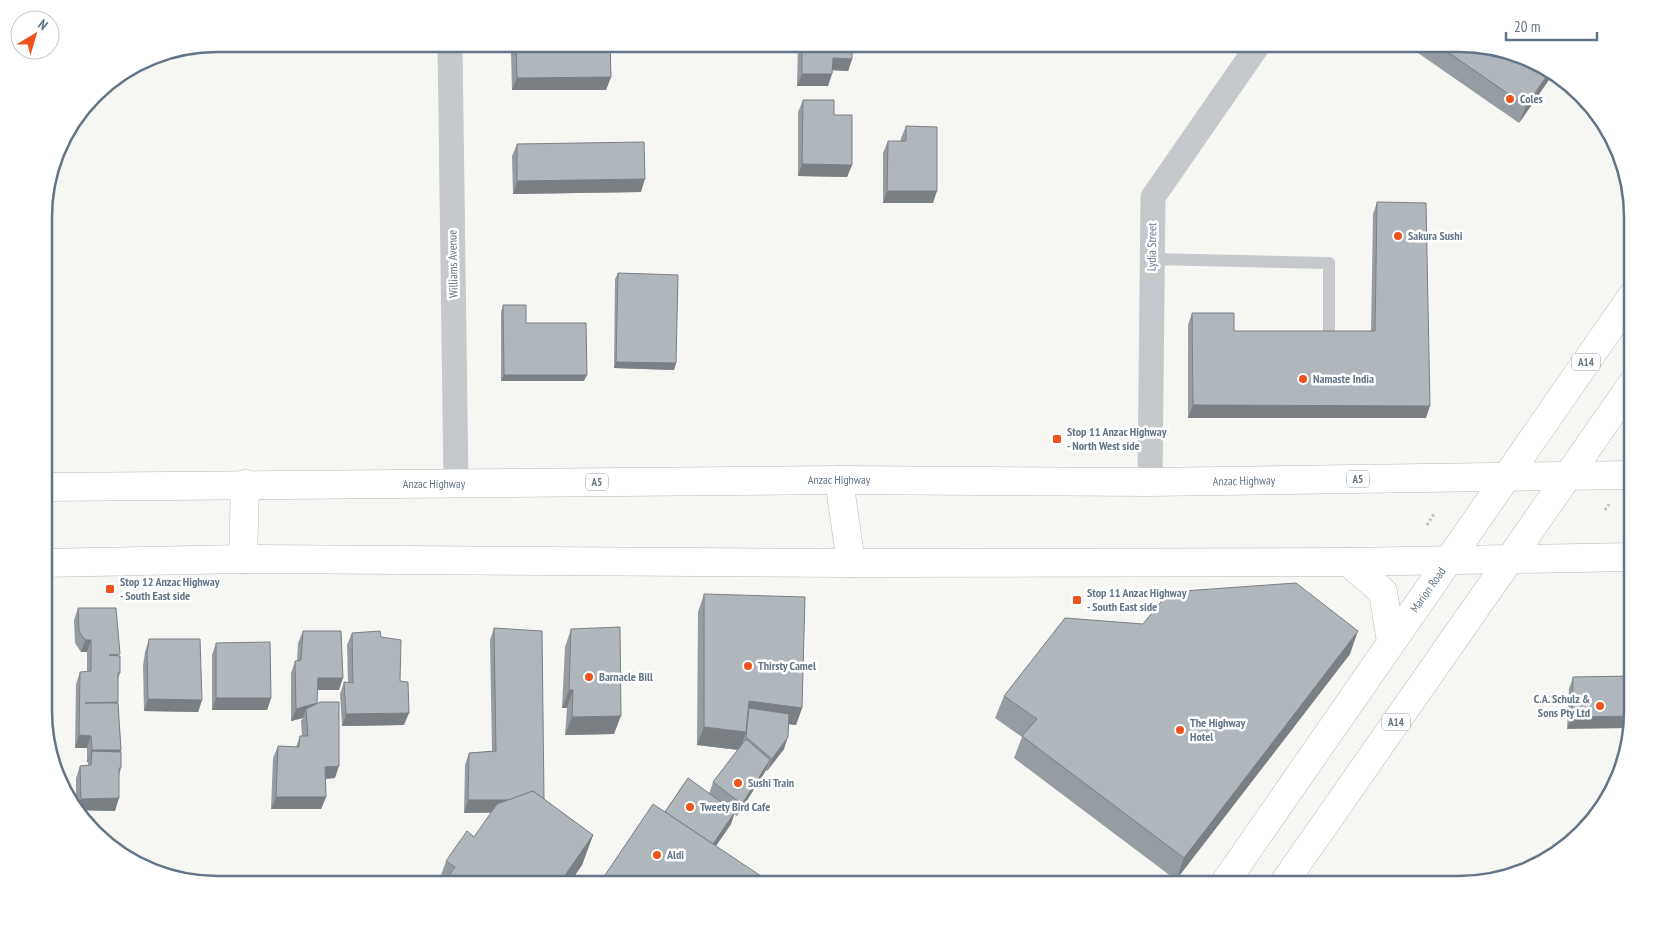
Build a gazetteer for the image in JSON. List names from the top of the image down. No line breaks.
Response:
{"streets":{"main road":["A14","A5","Anzac Highway","Marion Road"],"street":["Lydia Street","Williams Avenue"]},"crossings":[["Lydia Street","Anzac Highway"],["Williams Avenue","Anzac Highway"],["A14","Anzac Highway"],["Anzac Highway","Marion Road"]],"places":{"other":["Coles","Sakura Sushi","Namaste India","Thirsty Camel","Barnacle Bill","C.A. Schulz & Sons Pty Ltd","The Highway Hotel","Sushi Train","Tweety Bird Cafe","Aldi"],"transit":["Stop 11 Anzac Highway - North West side","Stop 12 Anzac Highway - South East side","Stop 11 Anzac Highway - South East side"]},"scale_bar":"20 m","north":"top right"}
